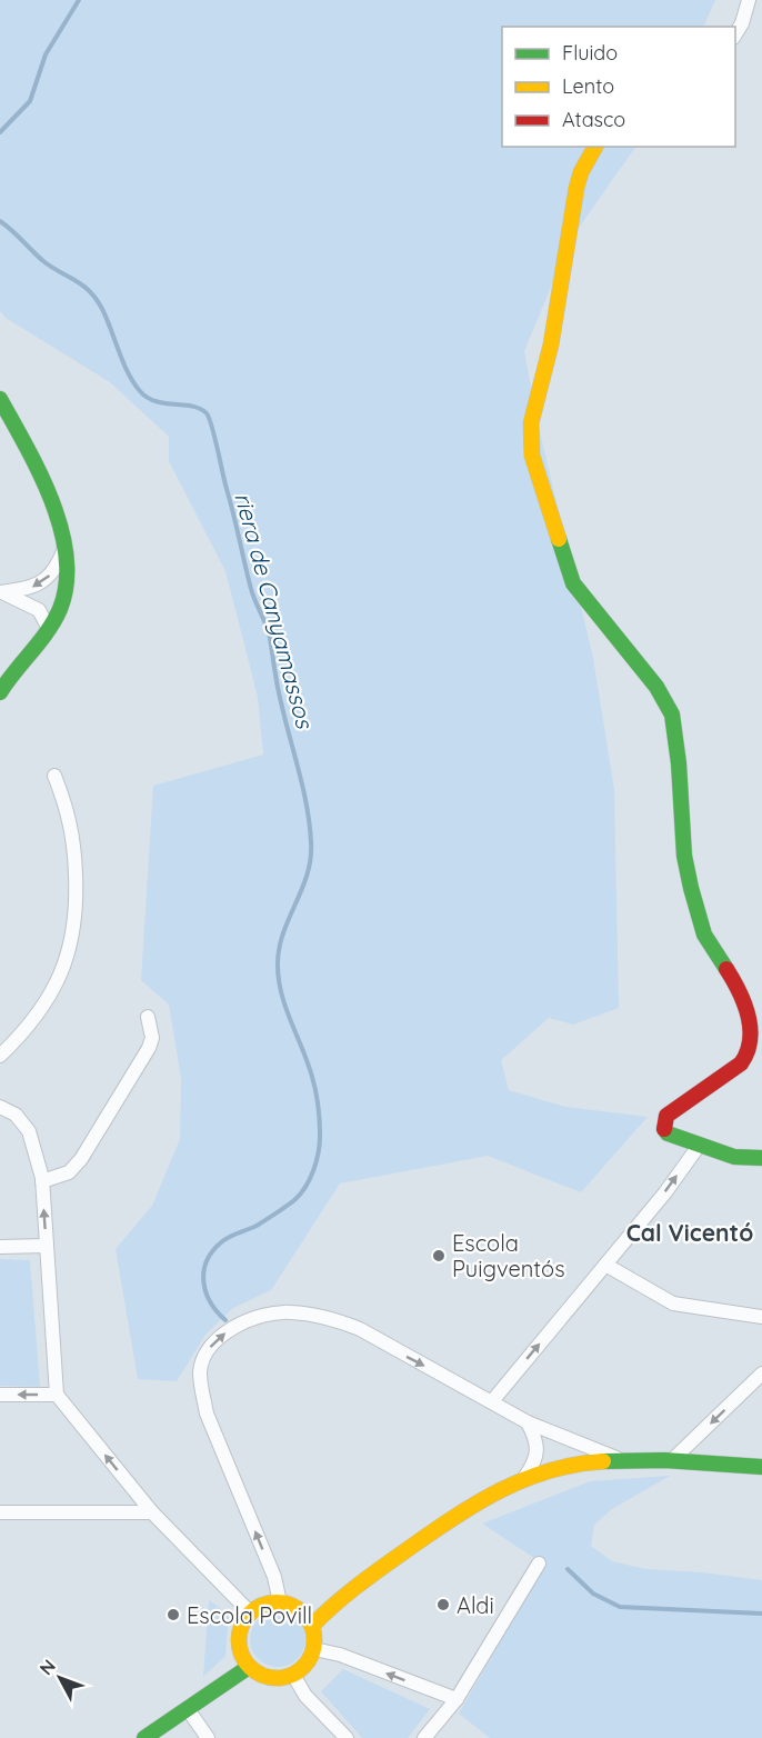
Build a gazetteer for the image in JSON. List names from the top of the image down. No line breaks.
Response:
{"districts":["Cal Vicentó"],"water":["riera de Canyamassos"],"places":["Escola Puigventós","Aldi","Escola Povill"],"legend":["Fluido","Lento","Atasco"],"north":"top left"}
